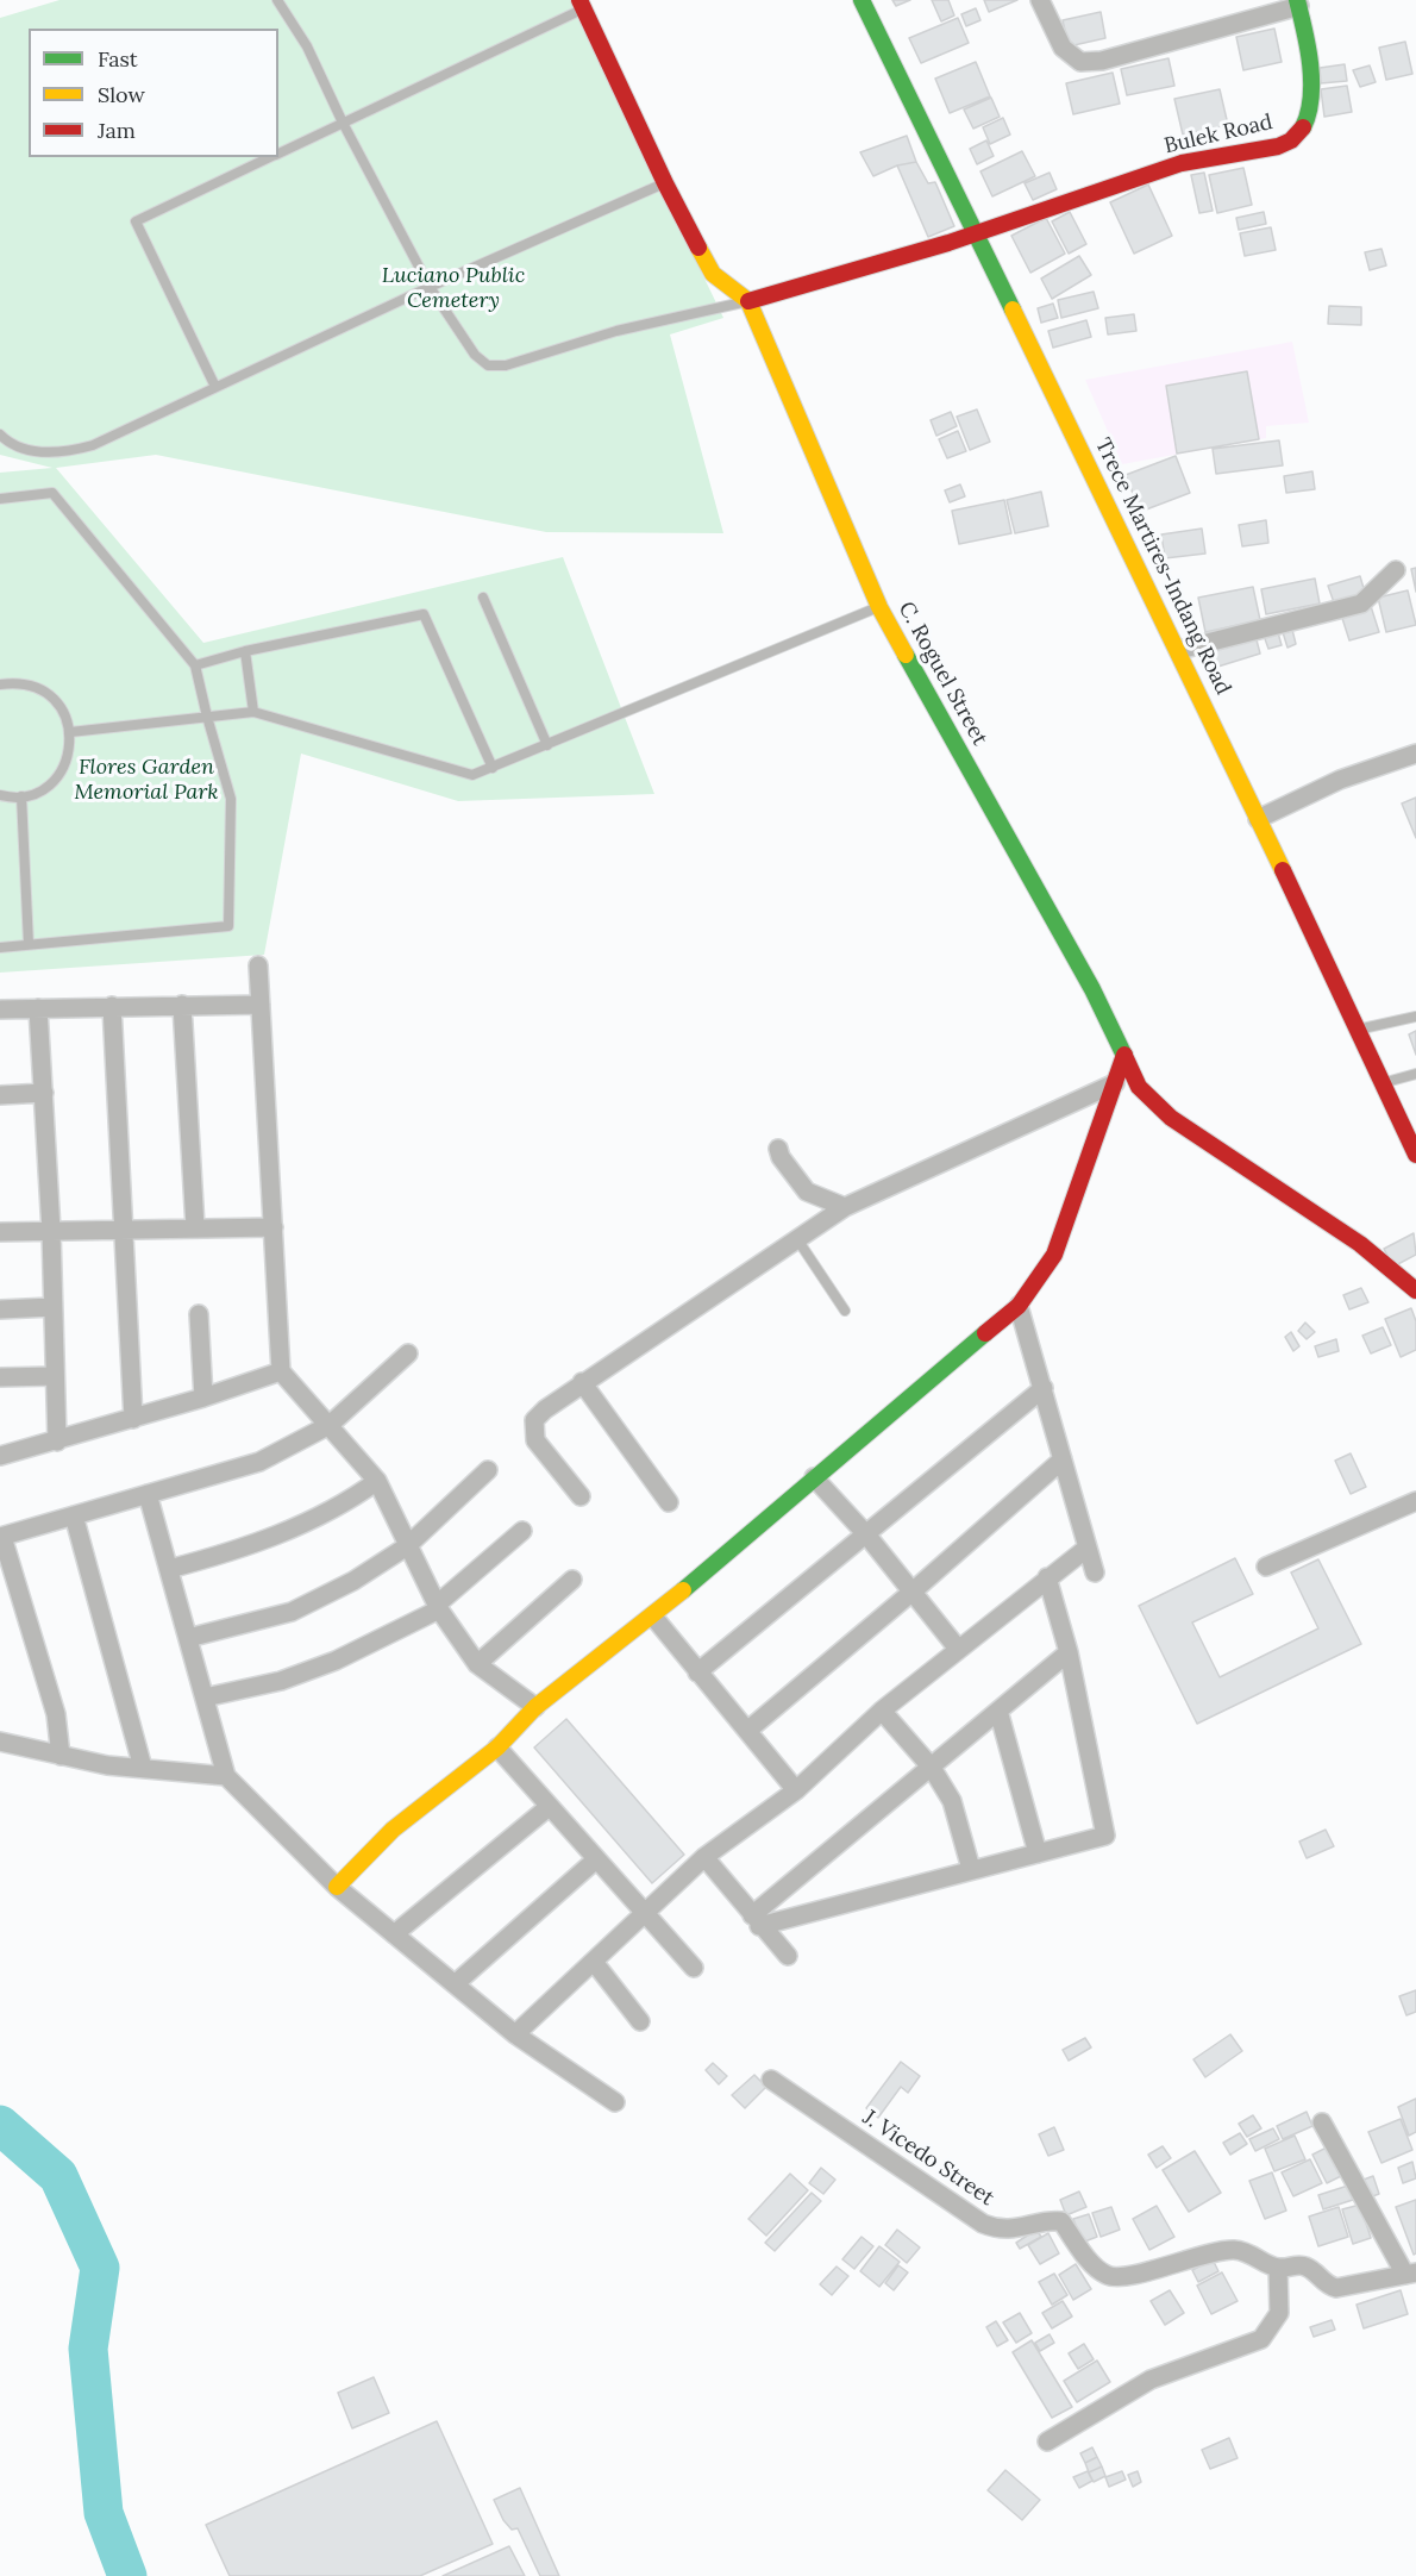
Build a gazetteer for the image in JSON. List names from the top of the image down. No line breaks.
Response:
{"streets":{"street":["Bulek Road","Trece Martires-Indang Road","C. Roguel Street","J. Vicedo Street"]},"crossings":[["Bulek Road","Trece Martires-Indang Road"],["Bulek Road","C. Roguel Street"]],"parks":["Luciano Public Cemetery","Flores Garden Memorial Park"],"legend":["Fast","Slow","Jam"]}
